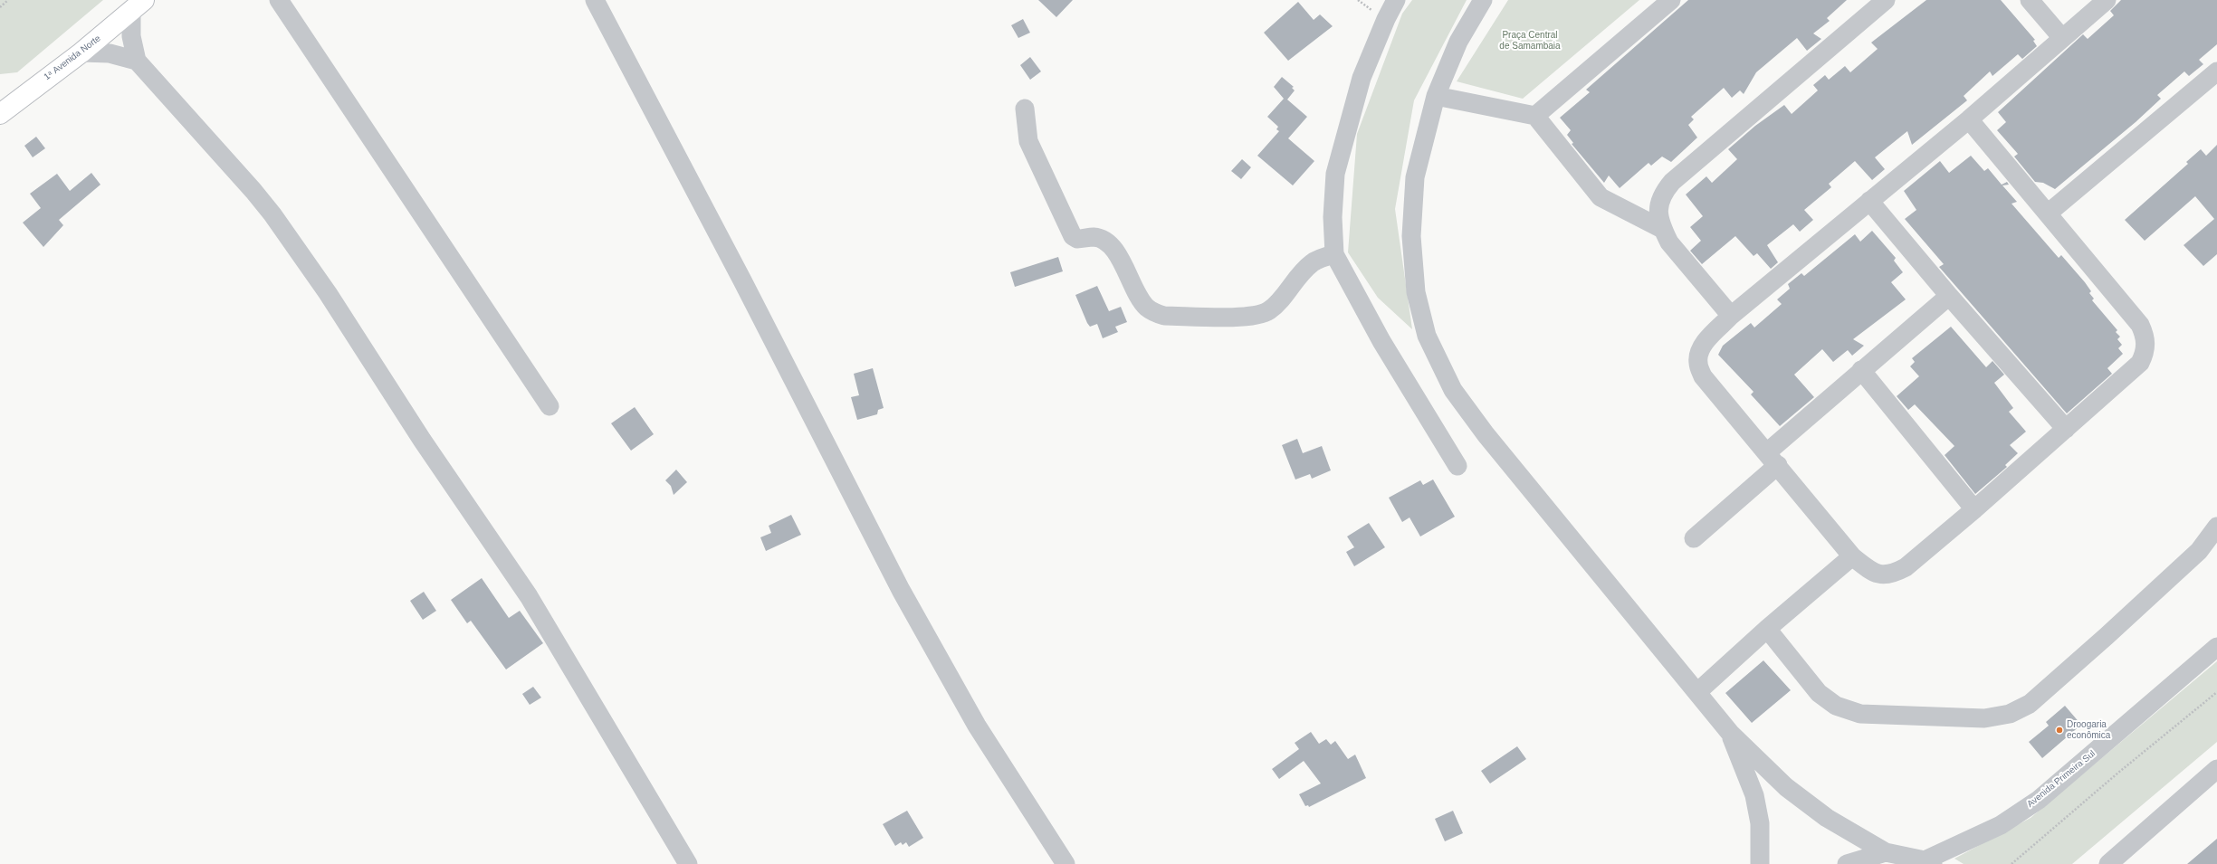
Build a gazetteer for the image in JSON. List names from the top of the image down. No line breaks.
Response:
{"streets":{"main road":["1ᵃ Avenida Norte"],"street":["Avenida Primeira Sul"]},"parks":["Praça Central de Samambaia"],"places":["Droogaria econômica"]}
